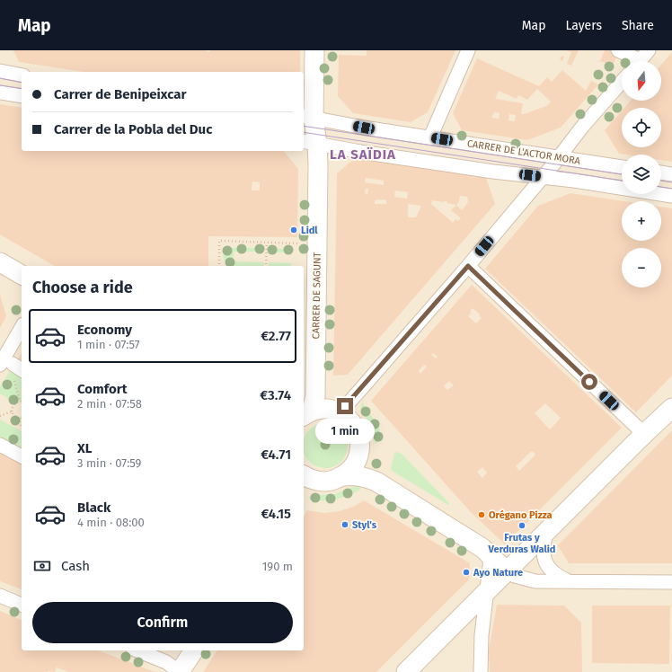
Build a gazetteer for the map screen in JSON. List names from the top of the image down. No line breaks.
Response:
{"streets":{"street":["CARRER DE L'ACTOR MORA","CARRER DE SAGUNT"]},"crossings":[["CARRER DE L'ACTOR MORA","CARRER DE SAGUNT"]],"districts":["LA SAÏDIA"],"places":["Lidl","Orégano Pizza","Styl's","Frutas y Verduras Walid","Ayo Nature"],"north":"bottom","page":{"header":"Map","nav":["Map","Layers","Share"],"map_buttons":["+","−"],"banner":["Carrer de Benipeixcar","Carrer de la Pobla del Duc"],"heading":"Choose a ride","list":[{"name":"Economy","note":"1 min · 07:57","value":"€2.77"},{"name":"Comfort","note":"2 min · 07:58","value":"€3.74"},{"name":"XL","note":"3 min · 07:59","value":"€4.71"},{"name":"Black","note":"4 min · 08:00","value":"€4.15"}],"bubble":"1 min","pay":["Cash","190 m"],"buttons":"Confirm"}}
